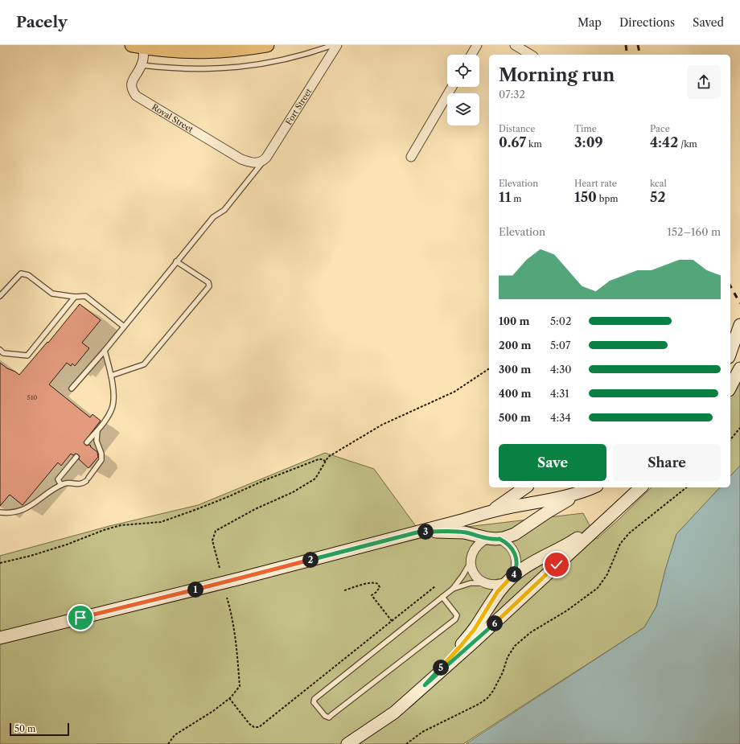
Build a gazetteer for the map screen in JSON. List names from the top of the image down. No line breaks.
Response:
{"streets":{"street":["Fort Street","Royal Street"]},"crossings":[["Fort Street","Royal Street"]],"house_numbers":["510"],"scale_bar":"50 m","page":{"header":"Pacely","nav":["Map","Directions","Saved"],"heading":["Morning run","07:32"],"stats":[["Distance","0.67 km"],["Time","3:09"],["Pace","4:42 /km"],["Elevation","11 m"],["Heart rate","150 bpm"],["kcal","52"]],"chart":["Elevation","152–160 m"],"list":[{"name":"100 m","note":"5:02"},{"name":"200 m","note":"5:07"},{"name":"300 m","note":"4:30"},{"name":"400 m","note":"4:31"},{"name":"500 m","note":"4:34"}],"buttons":["Save","Share"],"pins":["3","2","4","1","6","5"],"scale":"50 m"}}
